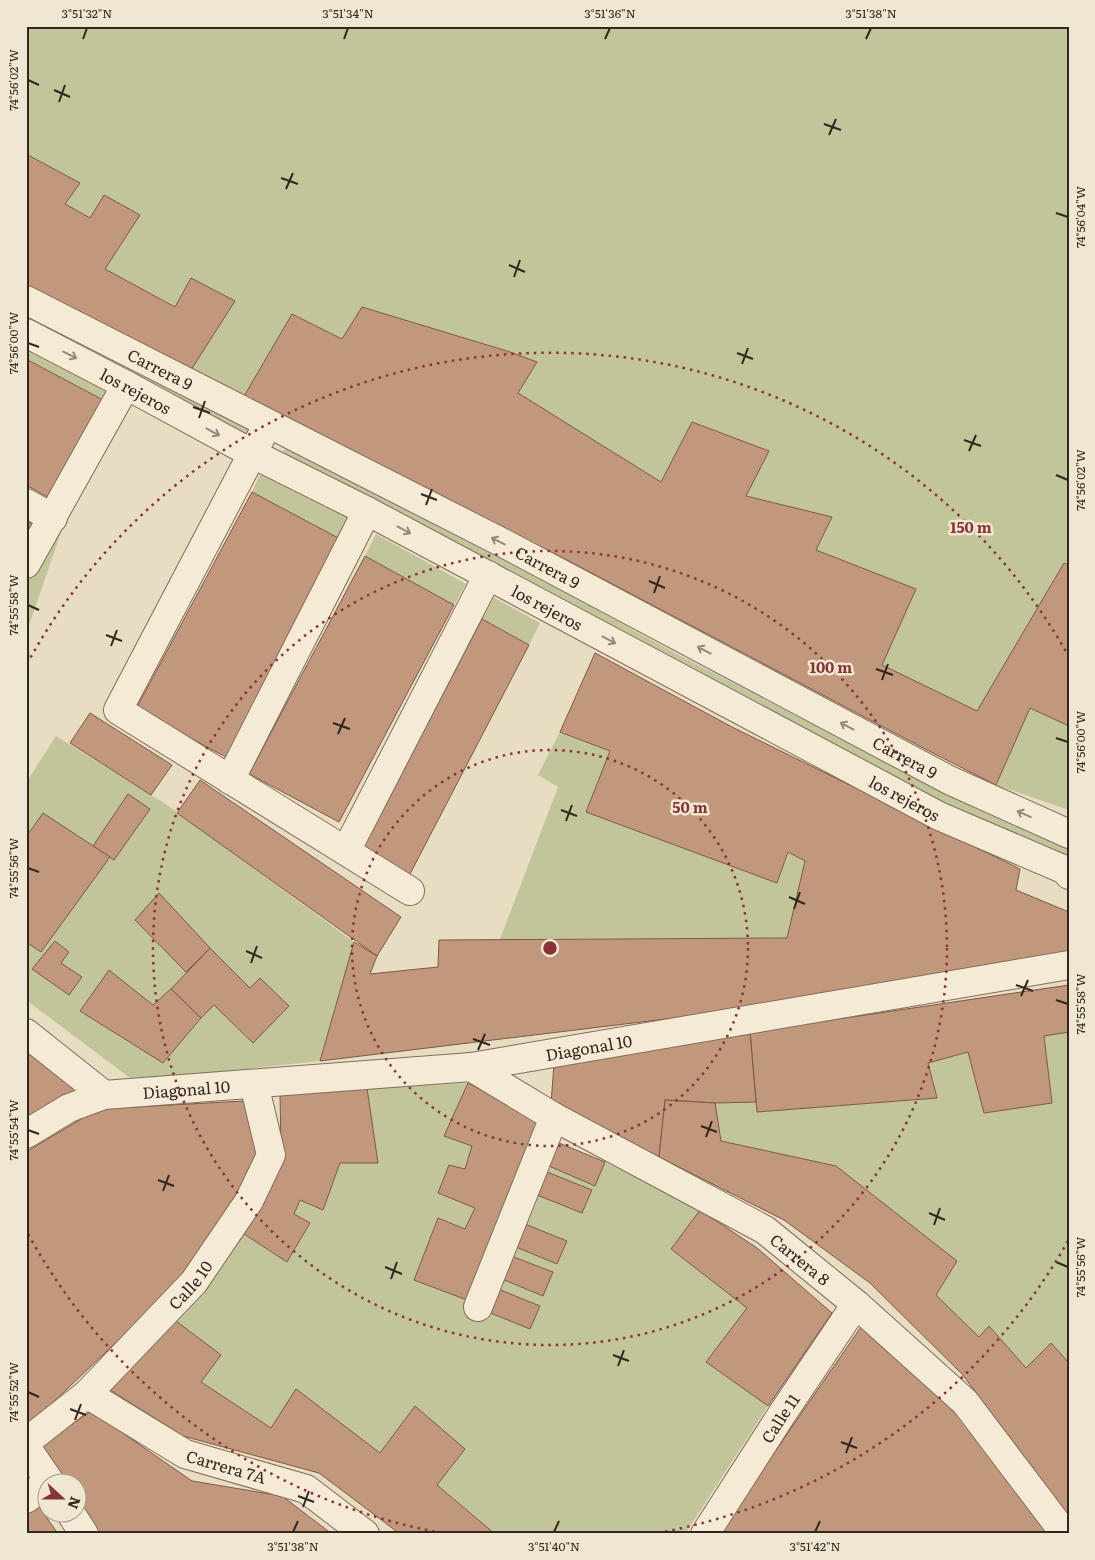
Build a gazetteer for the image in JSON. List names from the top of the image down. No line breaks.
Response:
{"streets":{"street":["Carrera 9","los rejeros","Diagonal 10","Carrera 8","Calle 10","Calle 11","Carrera 7A"]},"crossings":[["Diagonal 10","Carrera 8"],["Diagonal 10","Calle 10"],["Carrera 8","Calle 11"],["Calle 10","Carrera 7A"]],"one_way":["Carrera 9","los rejeros"],"north":"right","coordinates":["3°51'32\"N","3°51'34\"N","3°51'36\"N","3°51'38\"N","74°56'02\"W","74°56'04\"W","74°56'00\"W","74°55'58\"W","74°55'56\"W","74°55'54\"W","74°55'52\"W","3°51'40\"N","3°51'42\"N"],"rings":["150 m","100 m","50 m"]}
